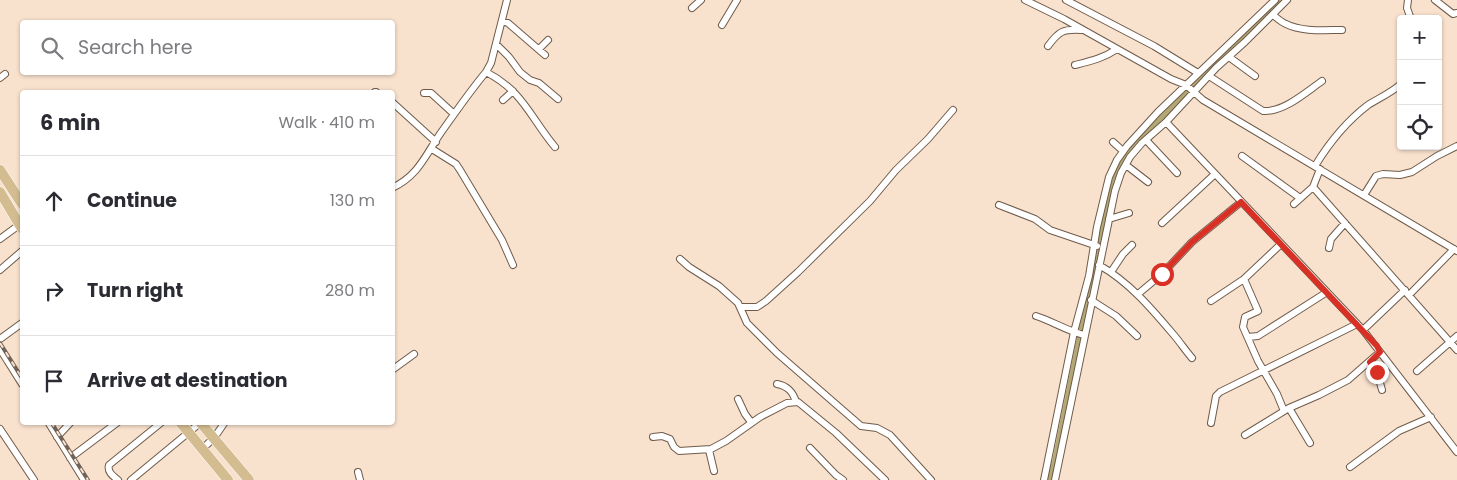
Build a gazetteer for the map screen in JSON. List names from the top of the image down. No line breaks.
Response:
{"page":{"map_buttons":["+","−"],"search":"Search here","heading":["6 min","Walk · 410 m"],"list":[["Continue","130 m"],["Turn right","280 m"],"Arrive at destination"]}}
